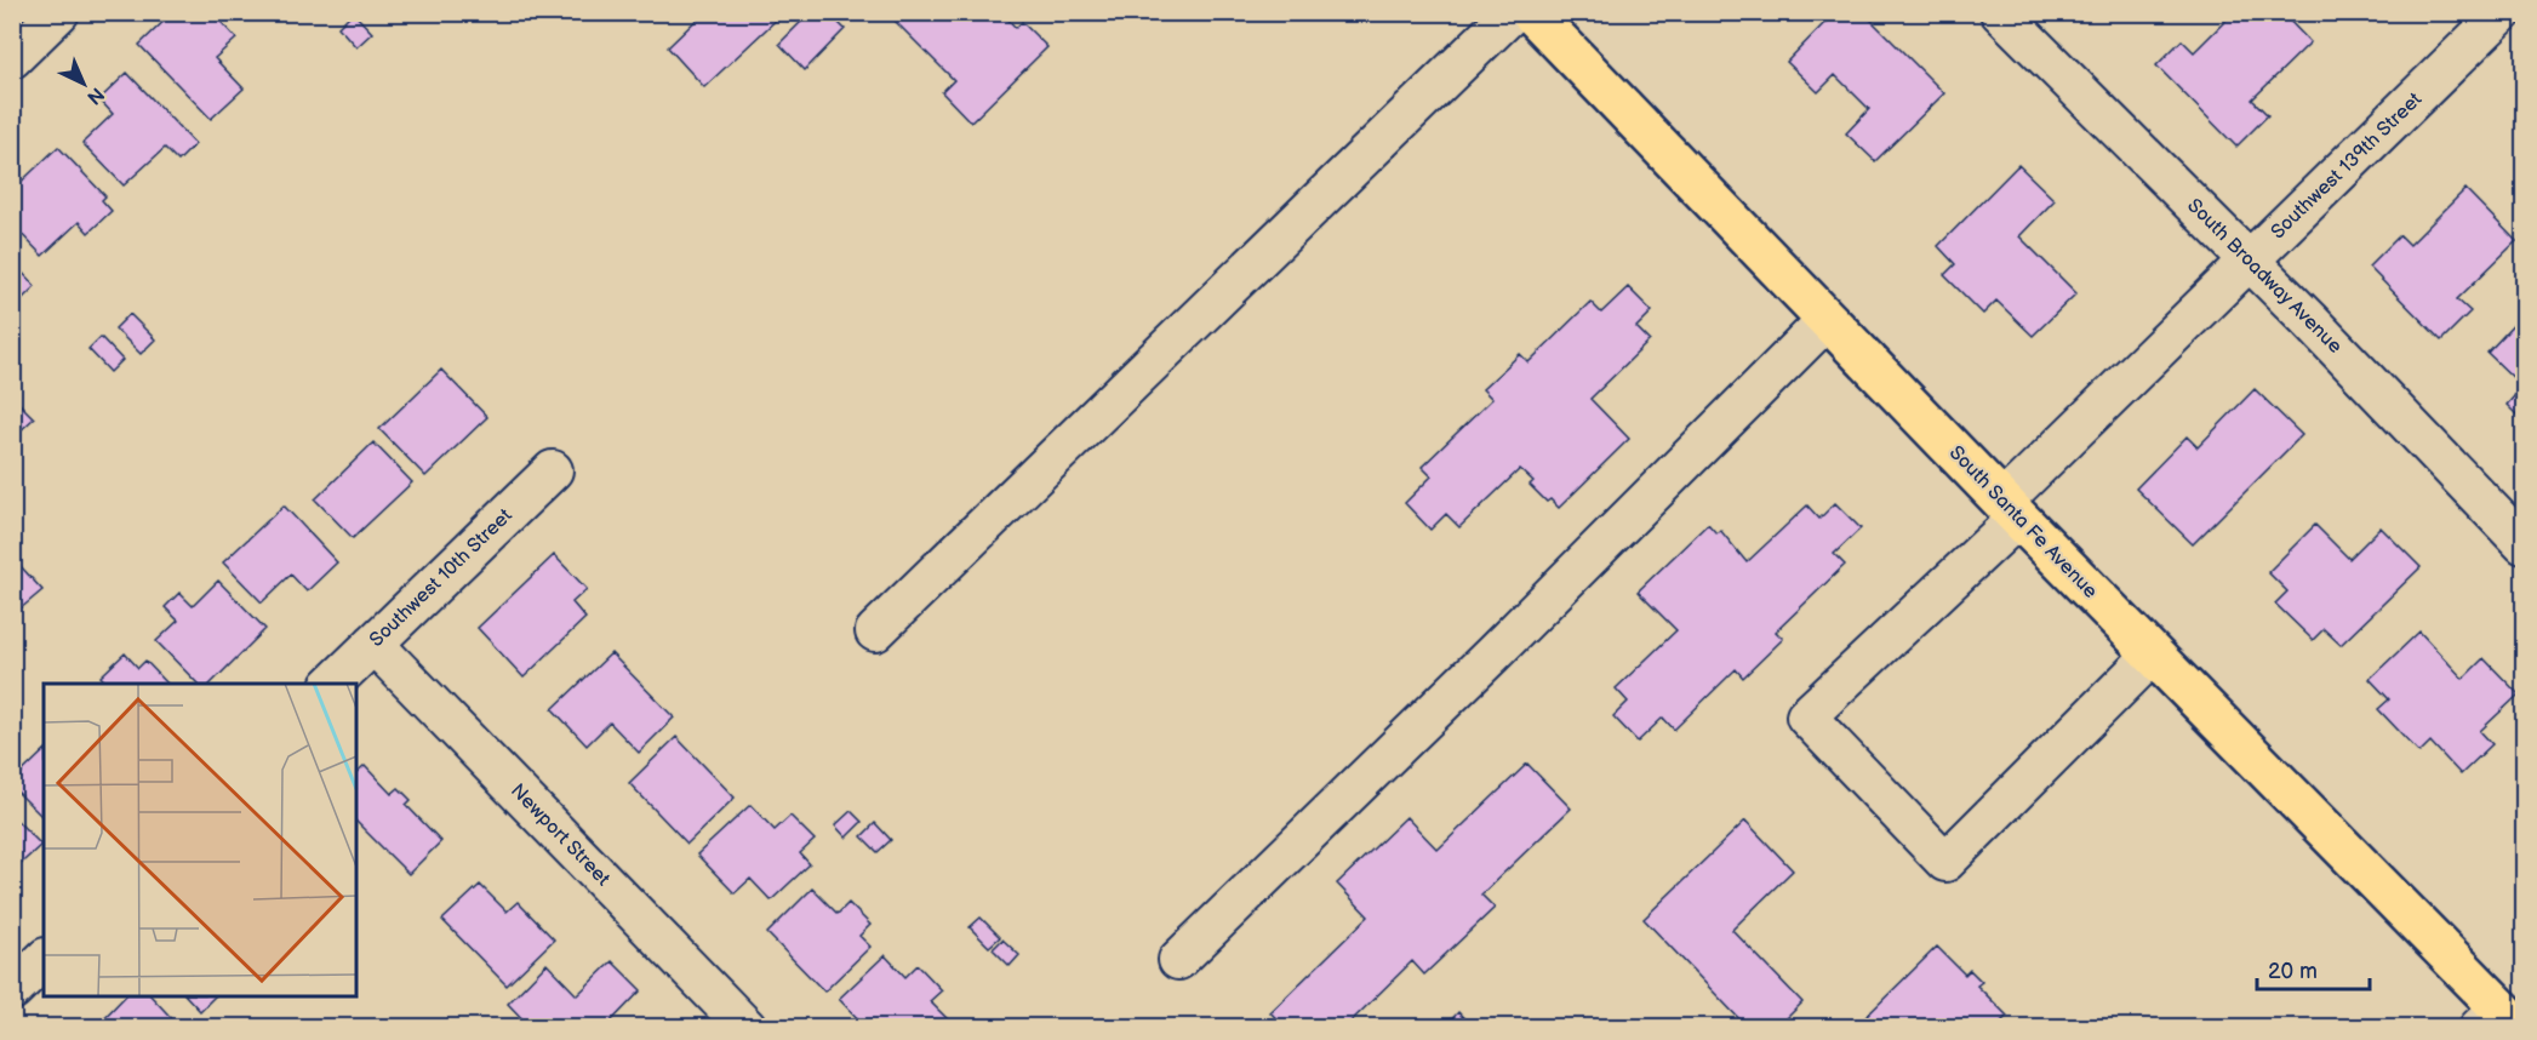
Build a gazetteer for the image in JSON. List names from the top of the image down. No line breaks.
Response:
{"streets":{"main road":["South Santa Fe Avenue"],"street":["Southwest 139th Street","South Broadway Avenue","Southwest 10th Street","Newport Street"]},"crossings":[["Southwest 139th Street","South Broadway Avenue"],["Southwest 139th Street","South Santa Fe Avenue"],["Southwest 10th Street","Newport Street"]],"scale_bar":"20 m","north":"bottom right"}
